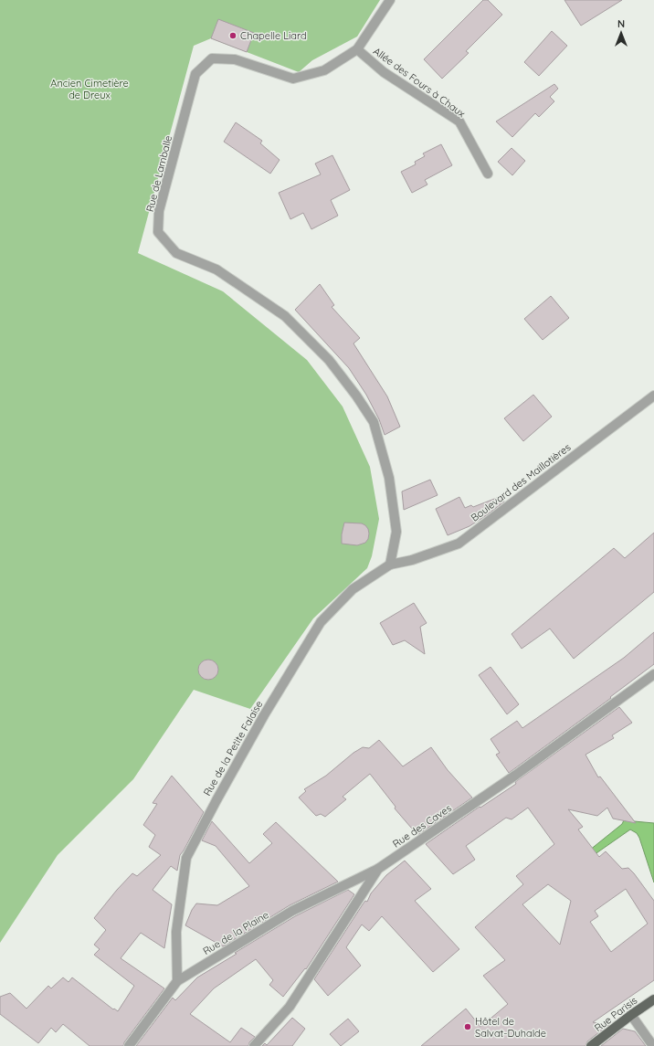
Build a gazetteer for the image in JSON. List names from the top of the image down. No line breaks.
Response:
{"streets":{"main road":["Rue Parisis"],"street":["Allée des Fours à Chaux","Rue de Lamballe","Boulevard des Maillotières","Rue de la Petite Falaise","Rue des Caves","Rue de la Plaine"]},"crossings":[["Allée des Fours à Chaux","Rue de Lamballe"],["Rue de Lamballe","Boulevard des Maillotières"],["Rue de Lamballe","Rue de la Petite Falaise"],["Boulevard des Maillotières","Rue de la Petite Falaise"],["Rue de la Petite Falaise","Rue de la Plaine"],["Rue des Caves","Rue de la Plaine"]],"parks":["Ancien Cimetière de Dreux"],"places":["Chapelle Liard","Hôtel de Salvat-Duhalde"],"north":"top"}
